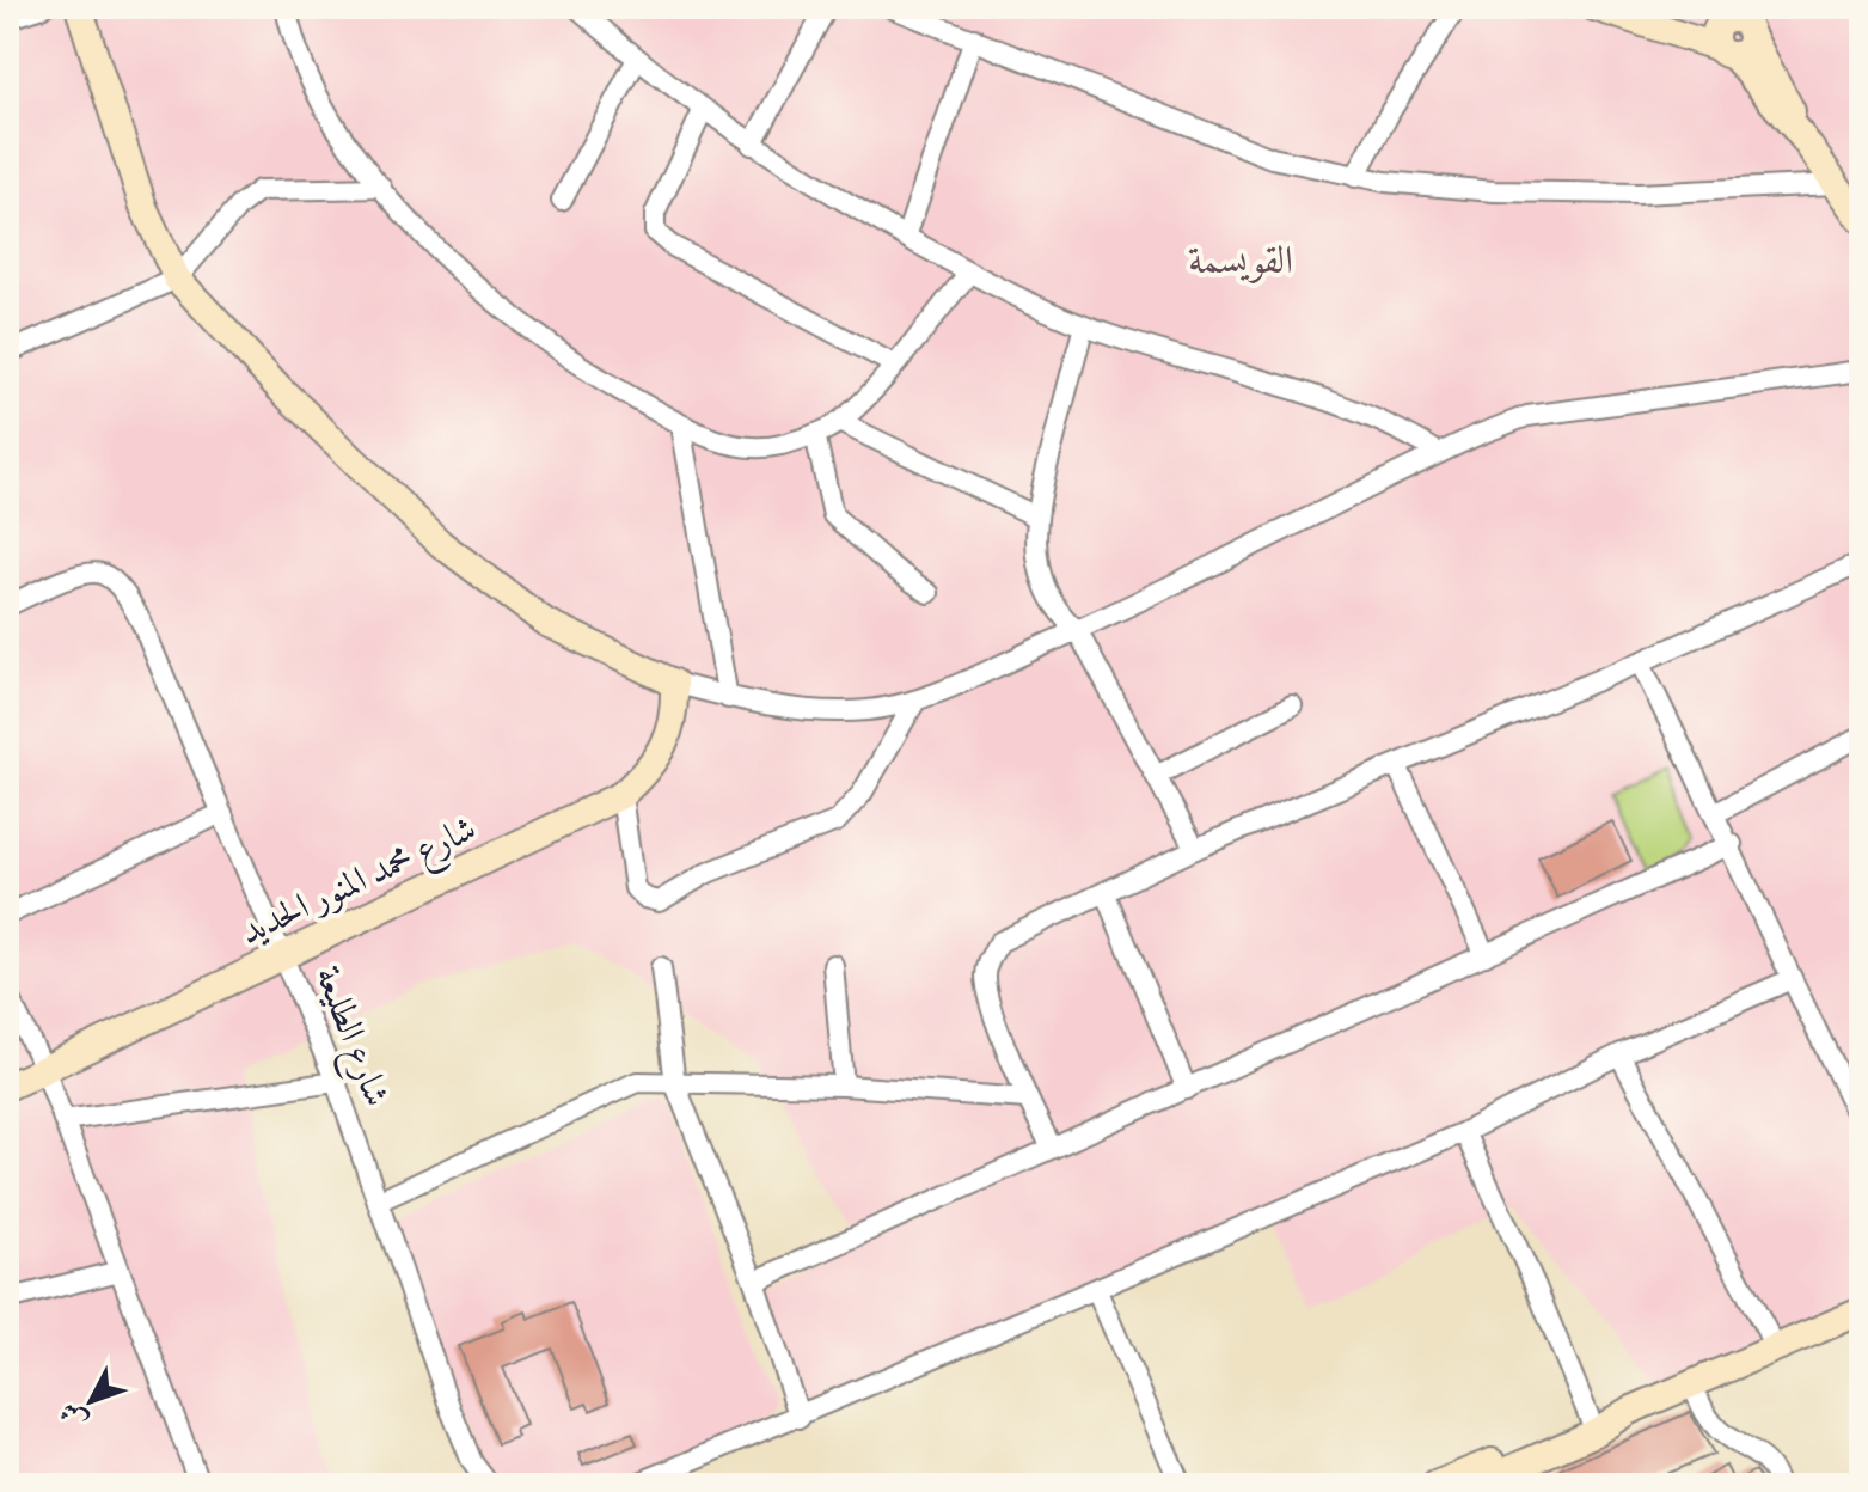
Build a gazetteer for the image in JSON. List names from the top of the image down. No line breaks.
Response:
{"streets":{"street":["شارع محمد المنور الحديد","شارع الطليعة"]},"crossings":[["شارع محمد المنور الحديد","شارع الطليعة"]],"districts":["القويسمة"],"north":"bottom left"}
